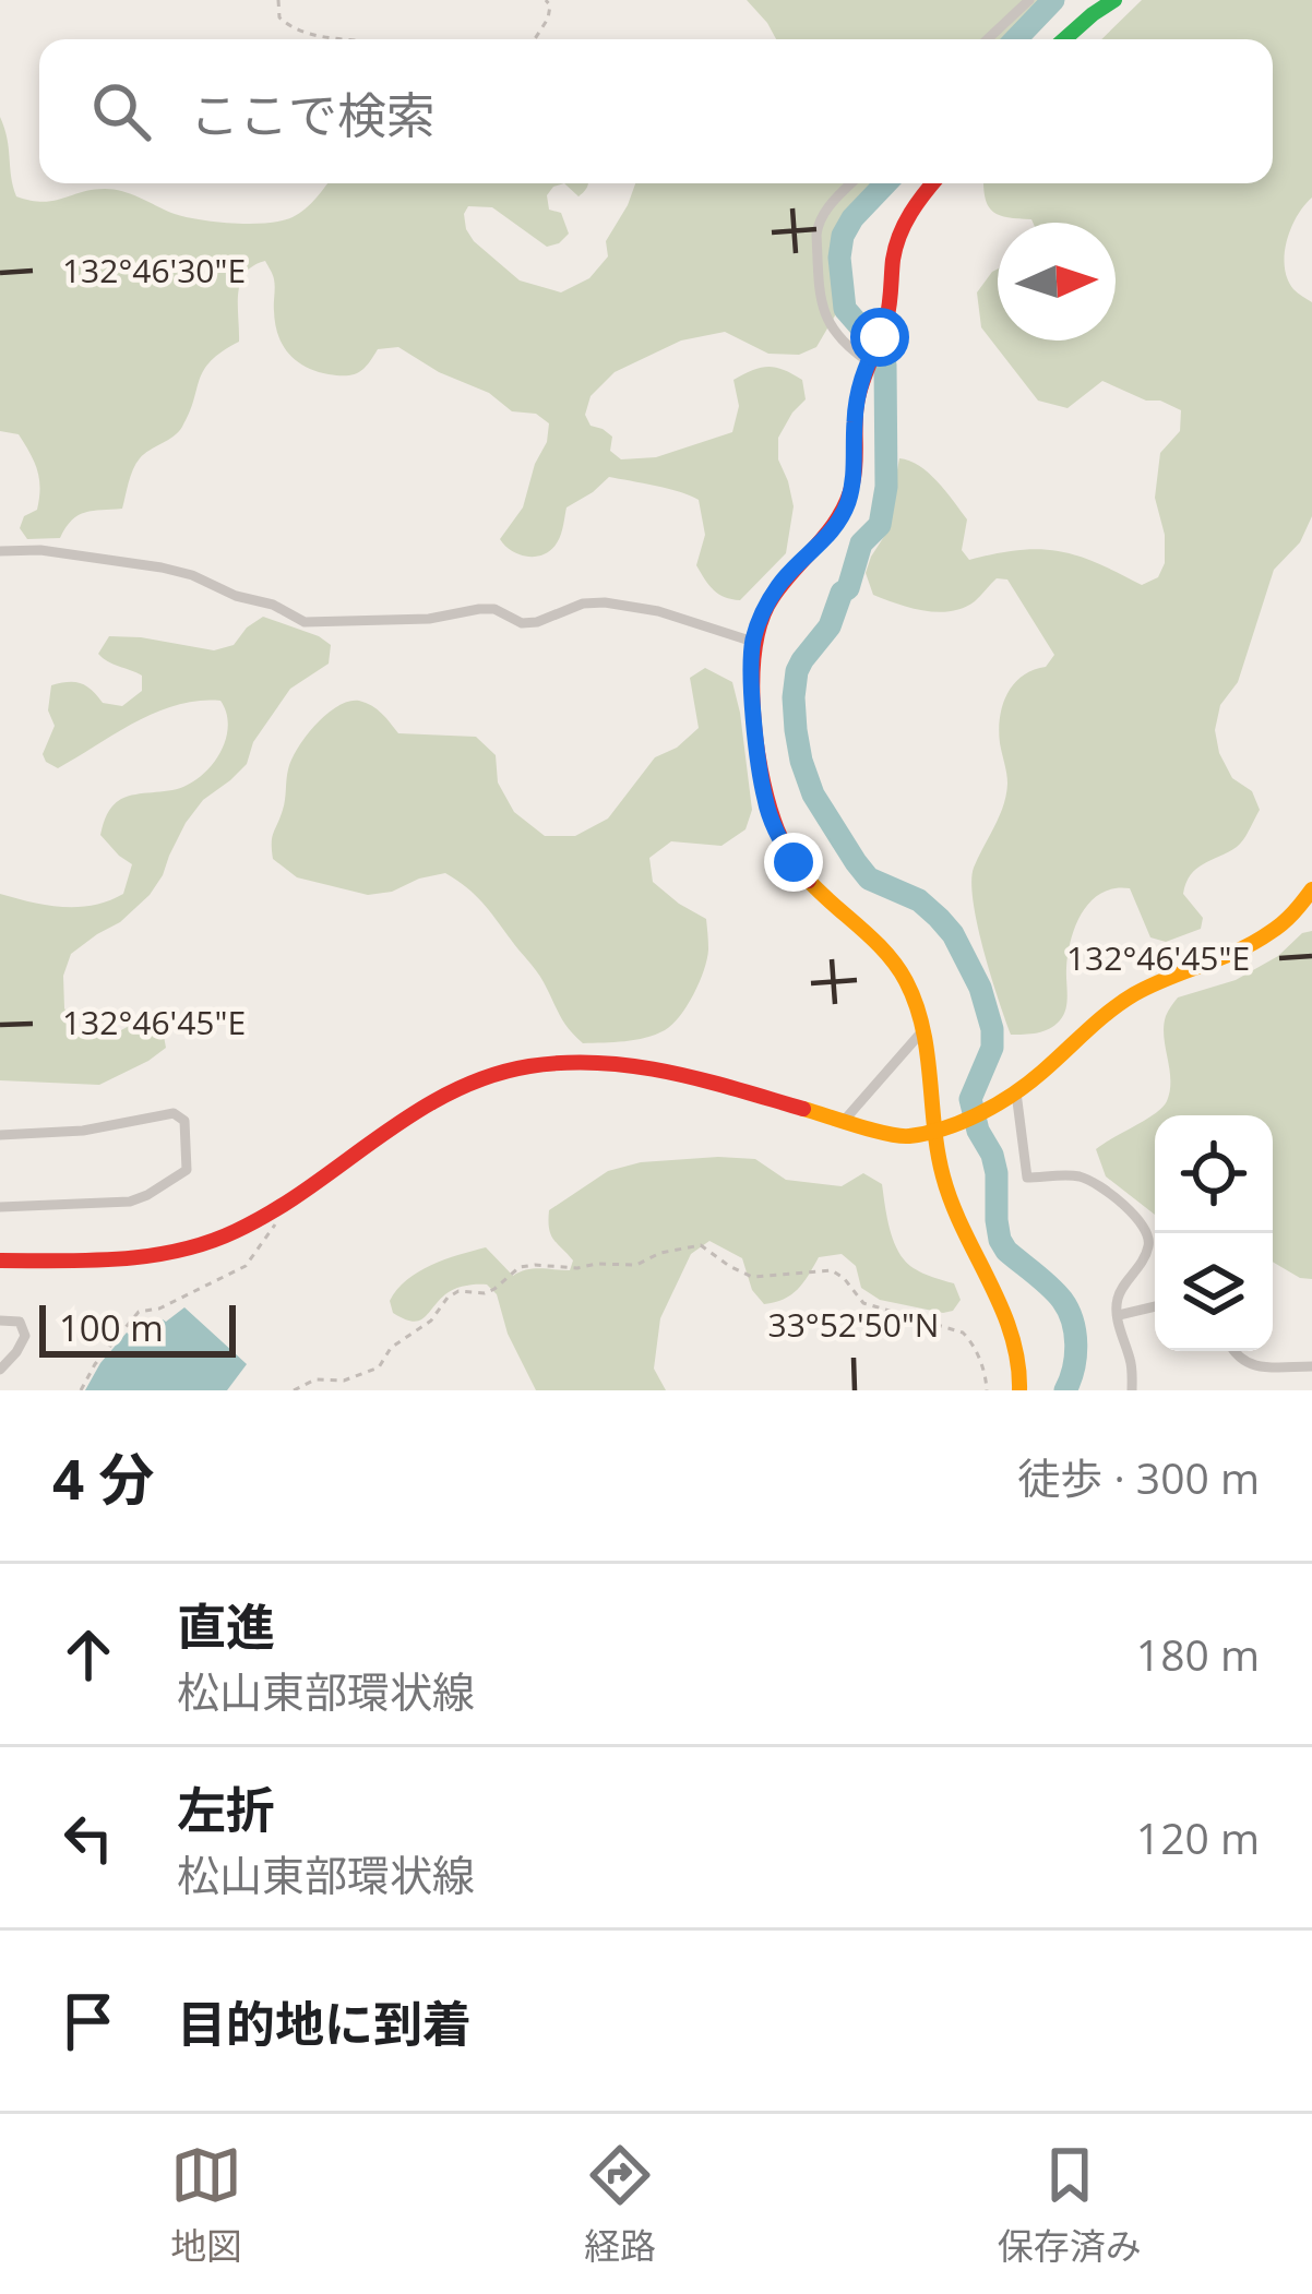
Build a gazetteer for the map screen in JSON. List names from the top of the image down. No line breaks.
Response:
{"scale_bar":"100 m","north":"right","page":{"search":"ここで検索","scale":"100 m","heading":["4 分","徒歩 · 300 m"],"list":[["直進","松山東部環状線","180 m"],["左折","松山東部環状線","120 m"],"目的地に到着"],"nav":["地図","経路","保存済み"]},"coordinates":["132°46'30\"E","132°46'45\"E","33°52'50\"N"]}
